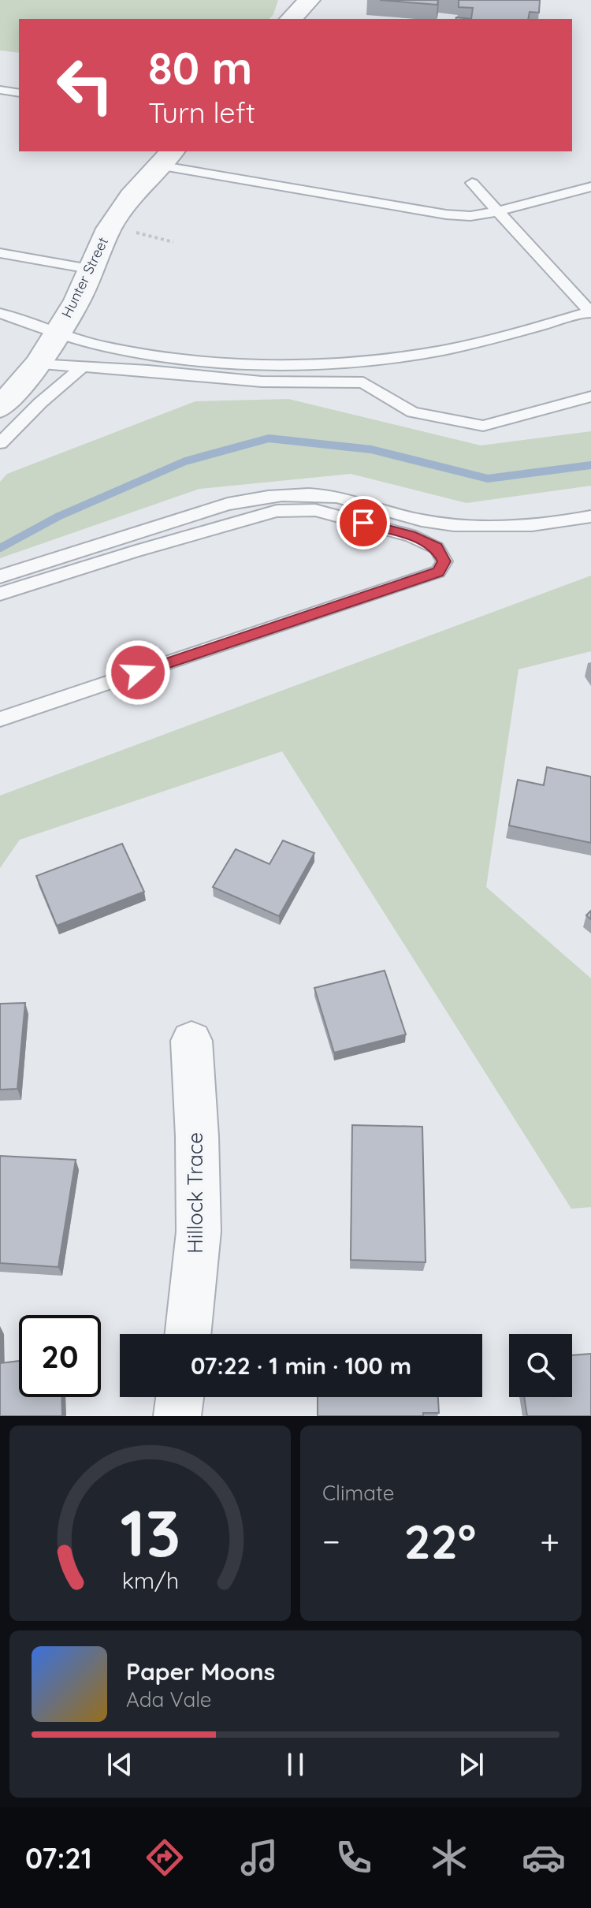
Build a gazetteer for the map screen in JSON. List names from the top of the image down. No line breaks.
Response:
{"streets":{"street":["Hunter Street","Hillock Trace"]},"page":{"turn":["80 m","Turn left"],"limit":"20","trip":"07:22 · 1 min · 100 m","tile":"Climate","heat":["−","22°","+"],"song":["Paper Moons","Ada Vale"],"tabs":"07:21","gauge":["13","km/h"]}}
